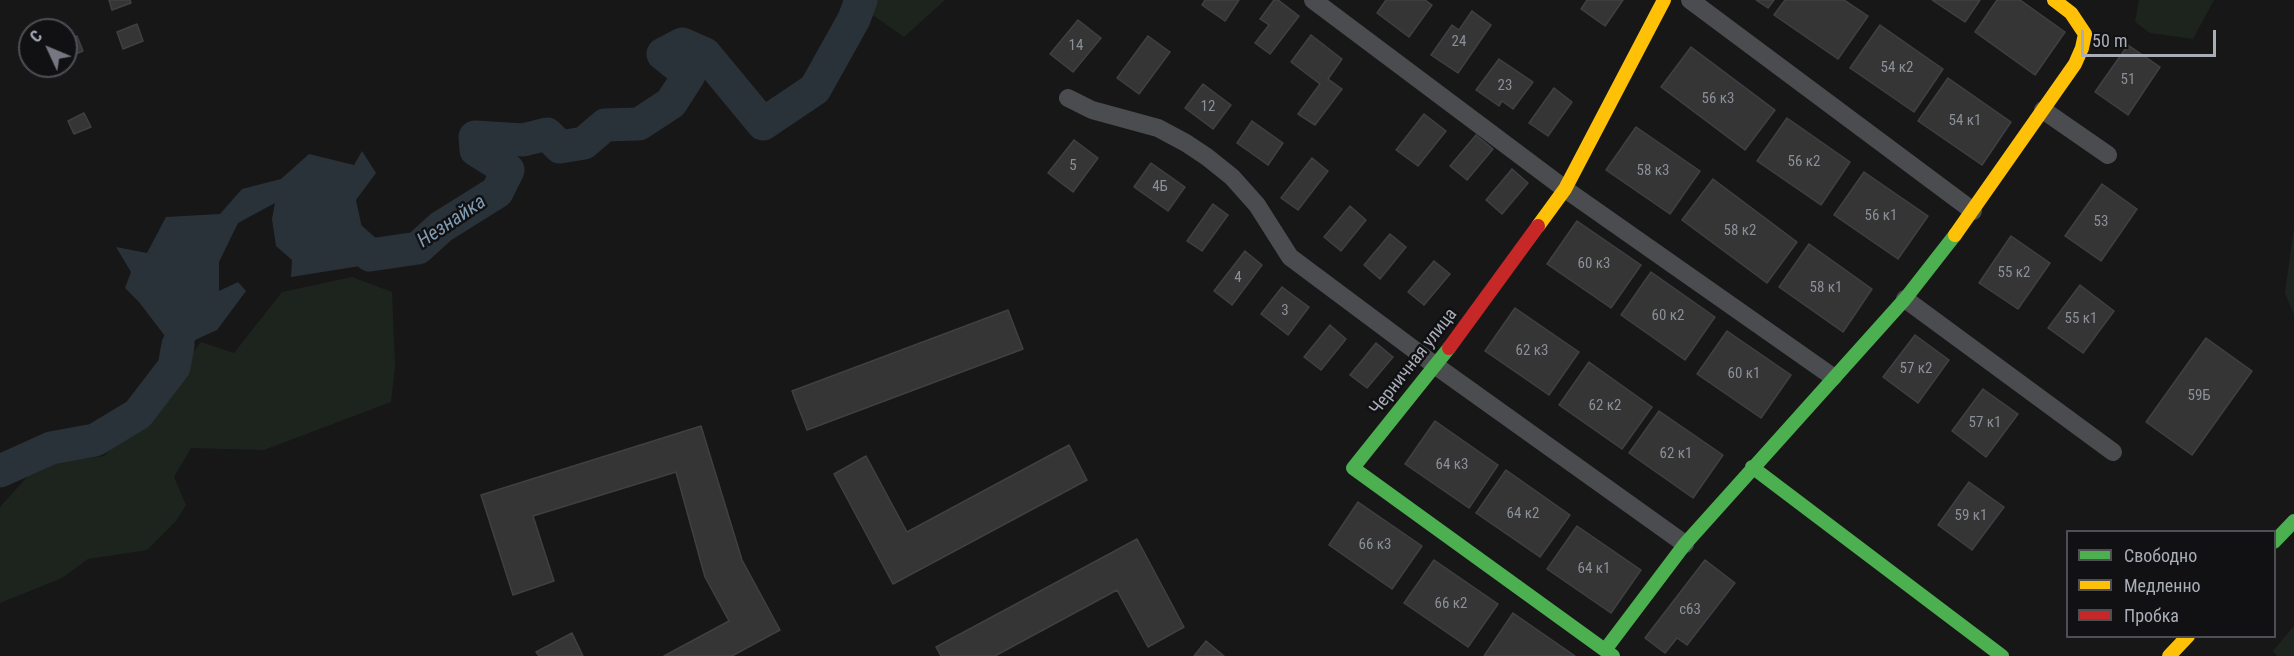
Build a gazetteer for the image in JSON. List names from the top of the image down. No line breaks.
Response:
{"streets":{"street":["Черничная улица"]},"water":["Незнайка"],"house_numbers":["24","14","54 к2","51","23","56 к3","12","54 к1","56 к2","5","58 к3","4Б","56 к1","53","58 к2","60 к3","55 к2","4","58 к1","3","60 к2","55 к1","62 к3","57 к2","60 к1","59Б","62 к2","57 к1","62 к1","64 к3","64 к2","59 к1","66 к3","64 к1","66 к2","с63"],"legend":["Свободно","Медленно","Пробка"],"scale_bar":"50 m","north":"top left"}
